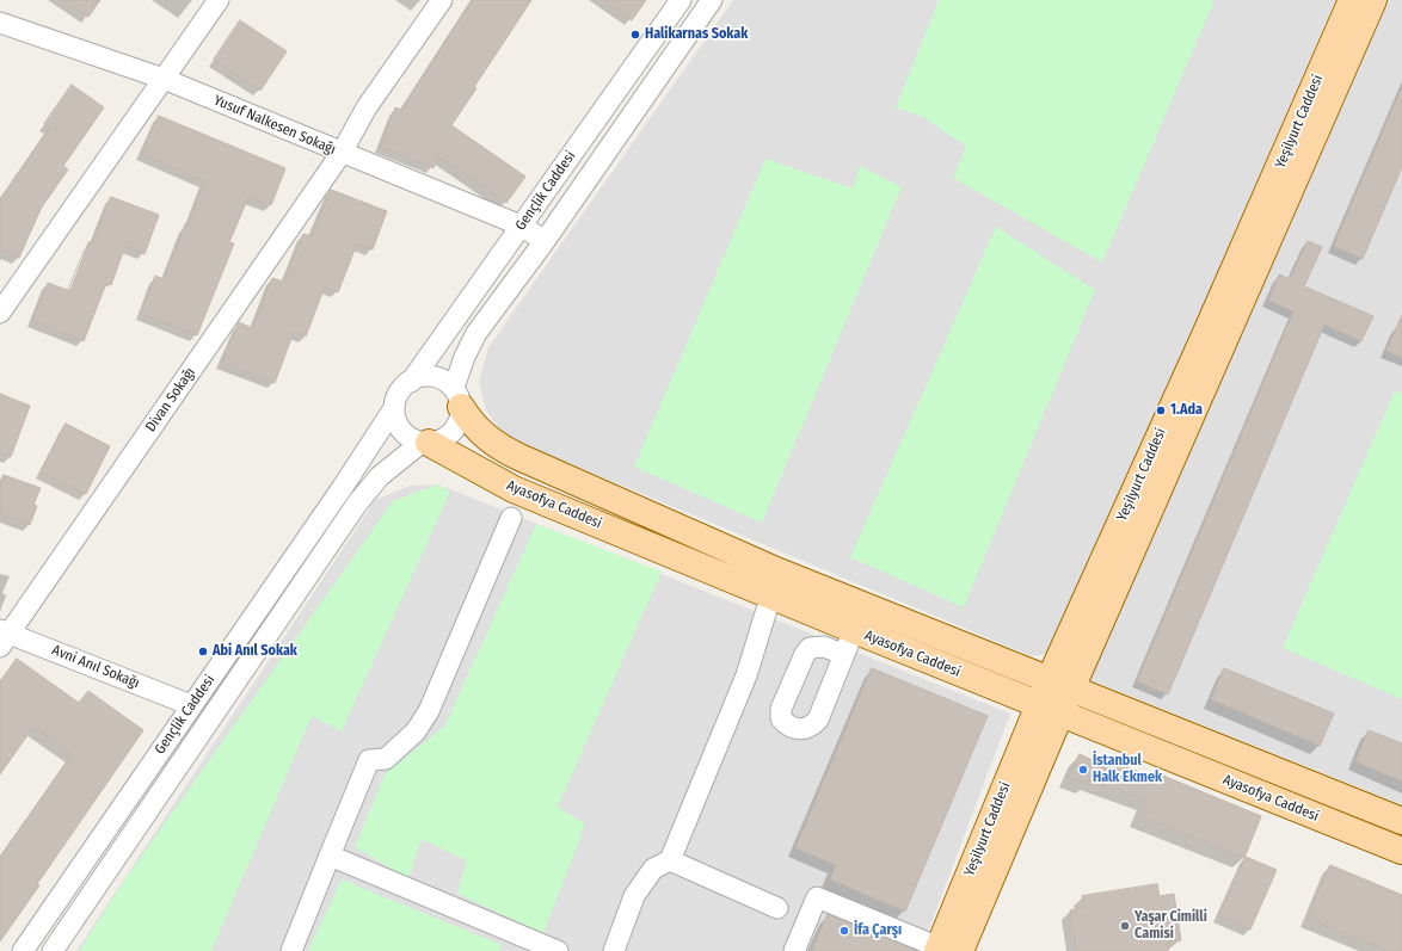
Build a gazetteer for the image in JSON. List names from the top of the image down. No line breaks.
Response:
{"streets":{"main road":["Yeşilyurt Caddesi","Ayasofya Caddesi"],"street":["Yusuf Nalkesen Sokağı","Gençlik Caddesi","Divan Sokağı","Avni Anıl Sokağı"]},"crossings":[["Yeşilyurt Caddesi","Ayasofya Caddesi"],["Yusuf Nalkesen Sokağı","Gençlik Caddesi"],["Yusuf Nalkesen Sokağı","Divan Sokağı"],["Gençlik Caddesi","Ayasofya Caddesi"],["Gençlik Caddesi","Avni Anıl Sokağı"],["Divan Sokağı","Avni Anıl Sokağı"]],"places":["Halikarnas Sokak","1.Ada","Abi Anıl Sokak","İstanbul Halk Ekmek","Yaşar Cimilli Camisi","İfa Çarşı"]}
